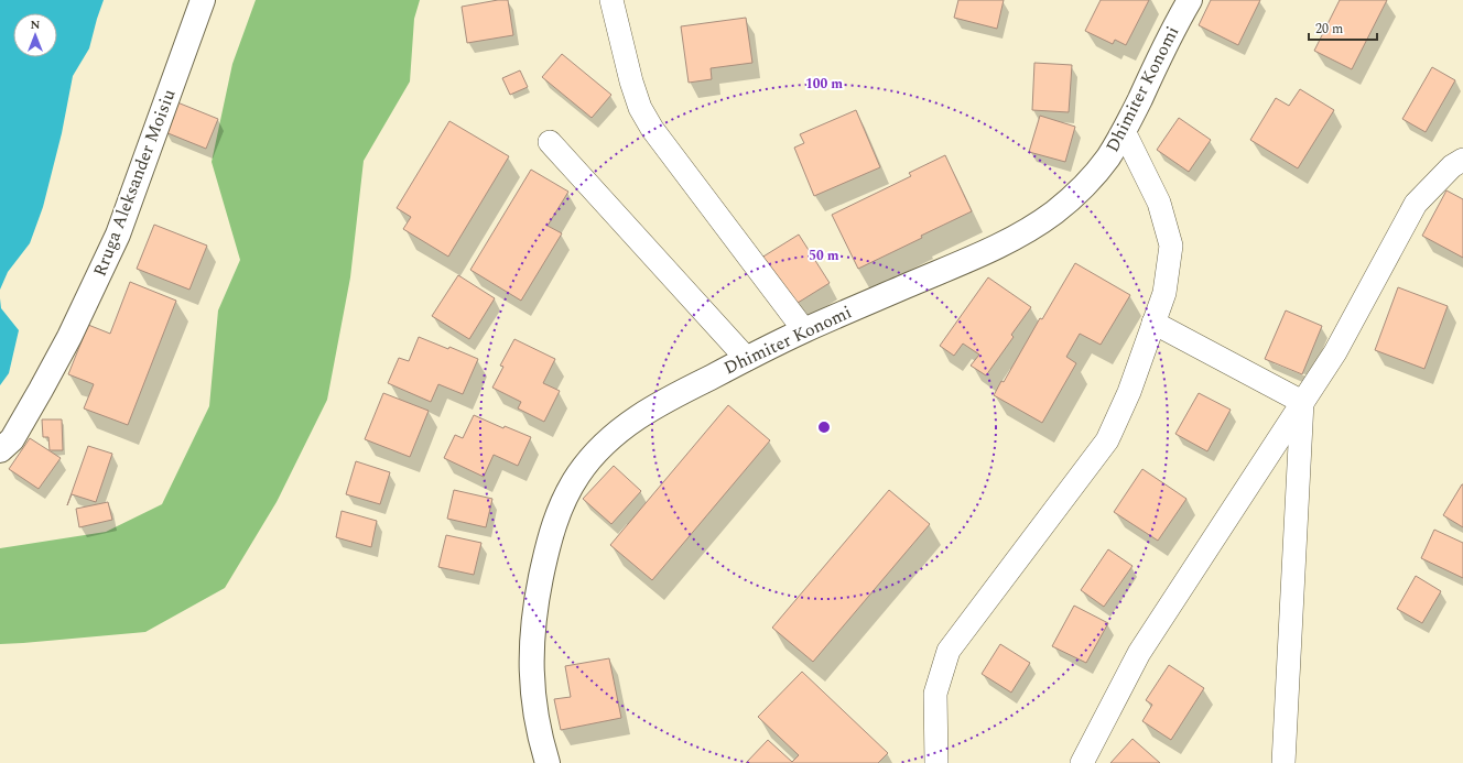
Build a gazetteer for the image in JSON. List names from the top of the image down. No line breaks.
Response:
{"streets":{"main road":["Dhimiter Konomi","Rruga Aleksander Moisiu"]},"scale_bar":"20 m","north":"top","rings":["100 m","50 m"]}
